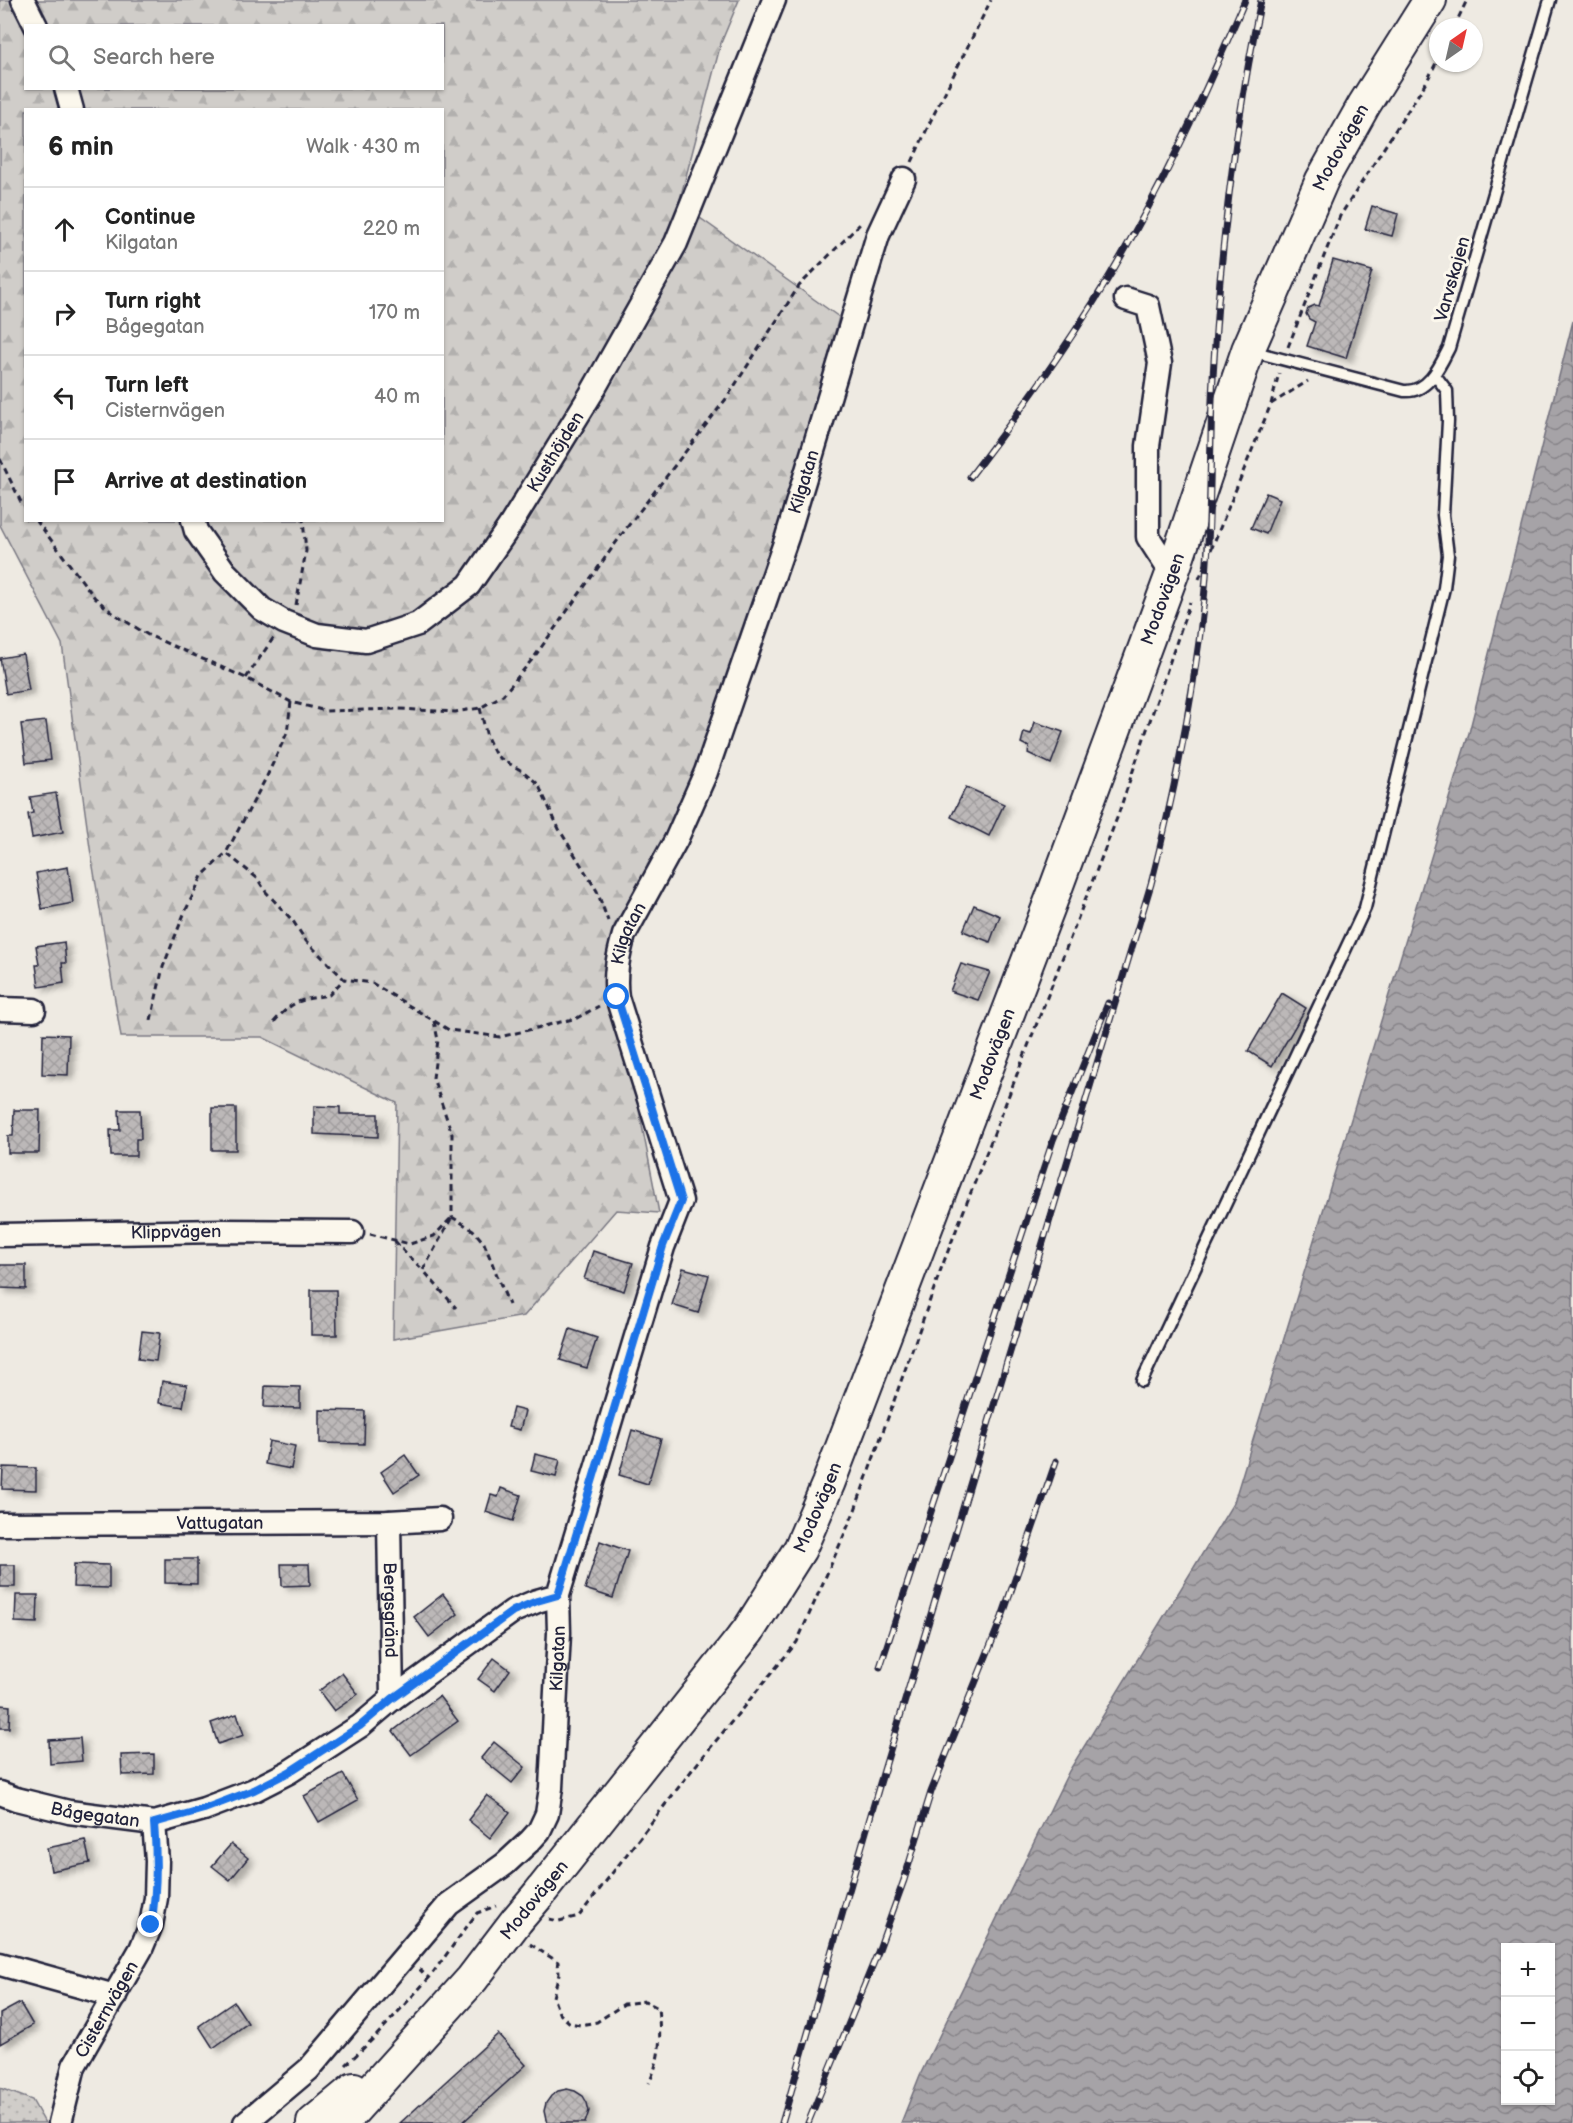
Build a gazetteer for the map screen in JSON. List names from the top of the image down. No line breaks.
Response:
{"streets":{"main road":["Modovägen"],"street":["Kusthöjden","Kilgatan","Klippvägen","Vattugatan","Bergsgränd","Bågegatan","Cisternvägen"],"lane":["Varvskajen"]},"crossings":[["Modovägen","Varvskajen"],["Kilgatan","Bågegatan"],["Vattugatan","Bergsgränd"],["Bergsgränd","Bågegatan"],["Bågegatan","Cisternvägen"]],"north":"top right","page":{"search":"Search here","heading":["6 min","Walk · 430 m"],"list":[["Continue","Kilgatan","220 m"],["Turn right","Bågegatan","170 m"],["Turn left","Cisternvägen","40 m"],"Arrive at destination"],"map_buttons":["+","−"]}}
